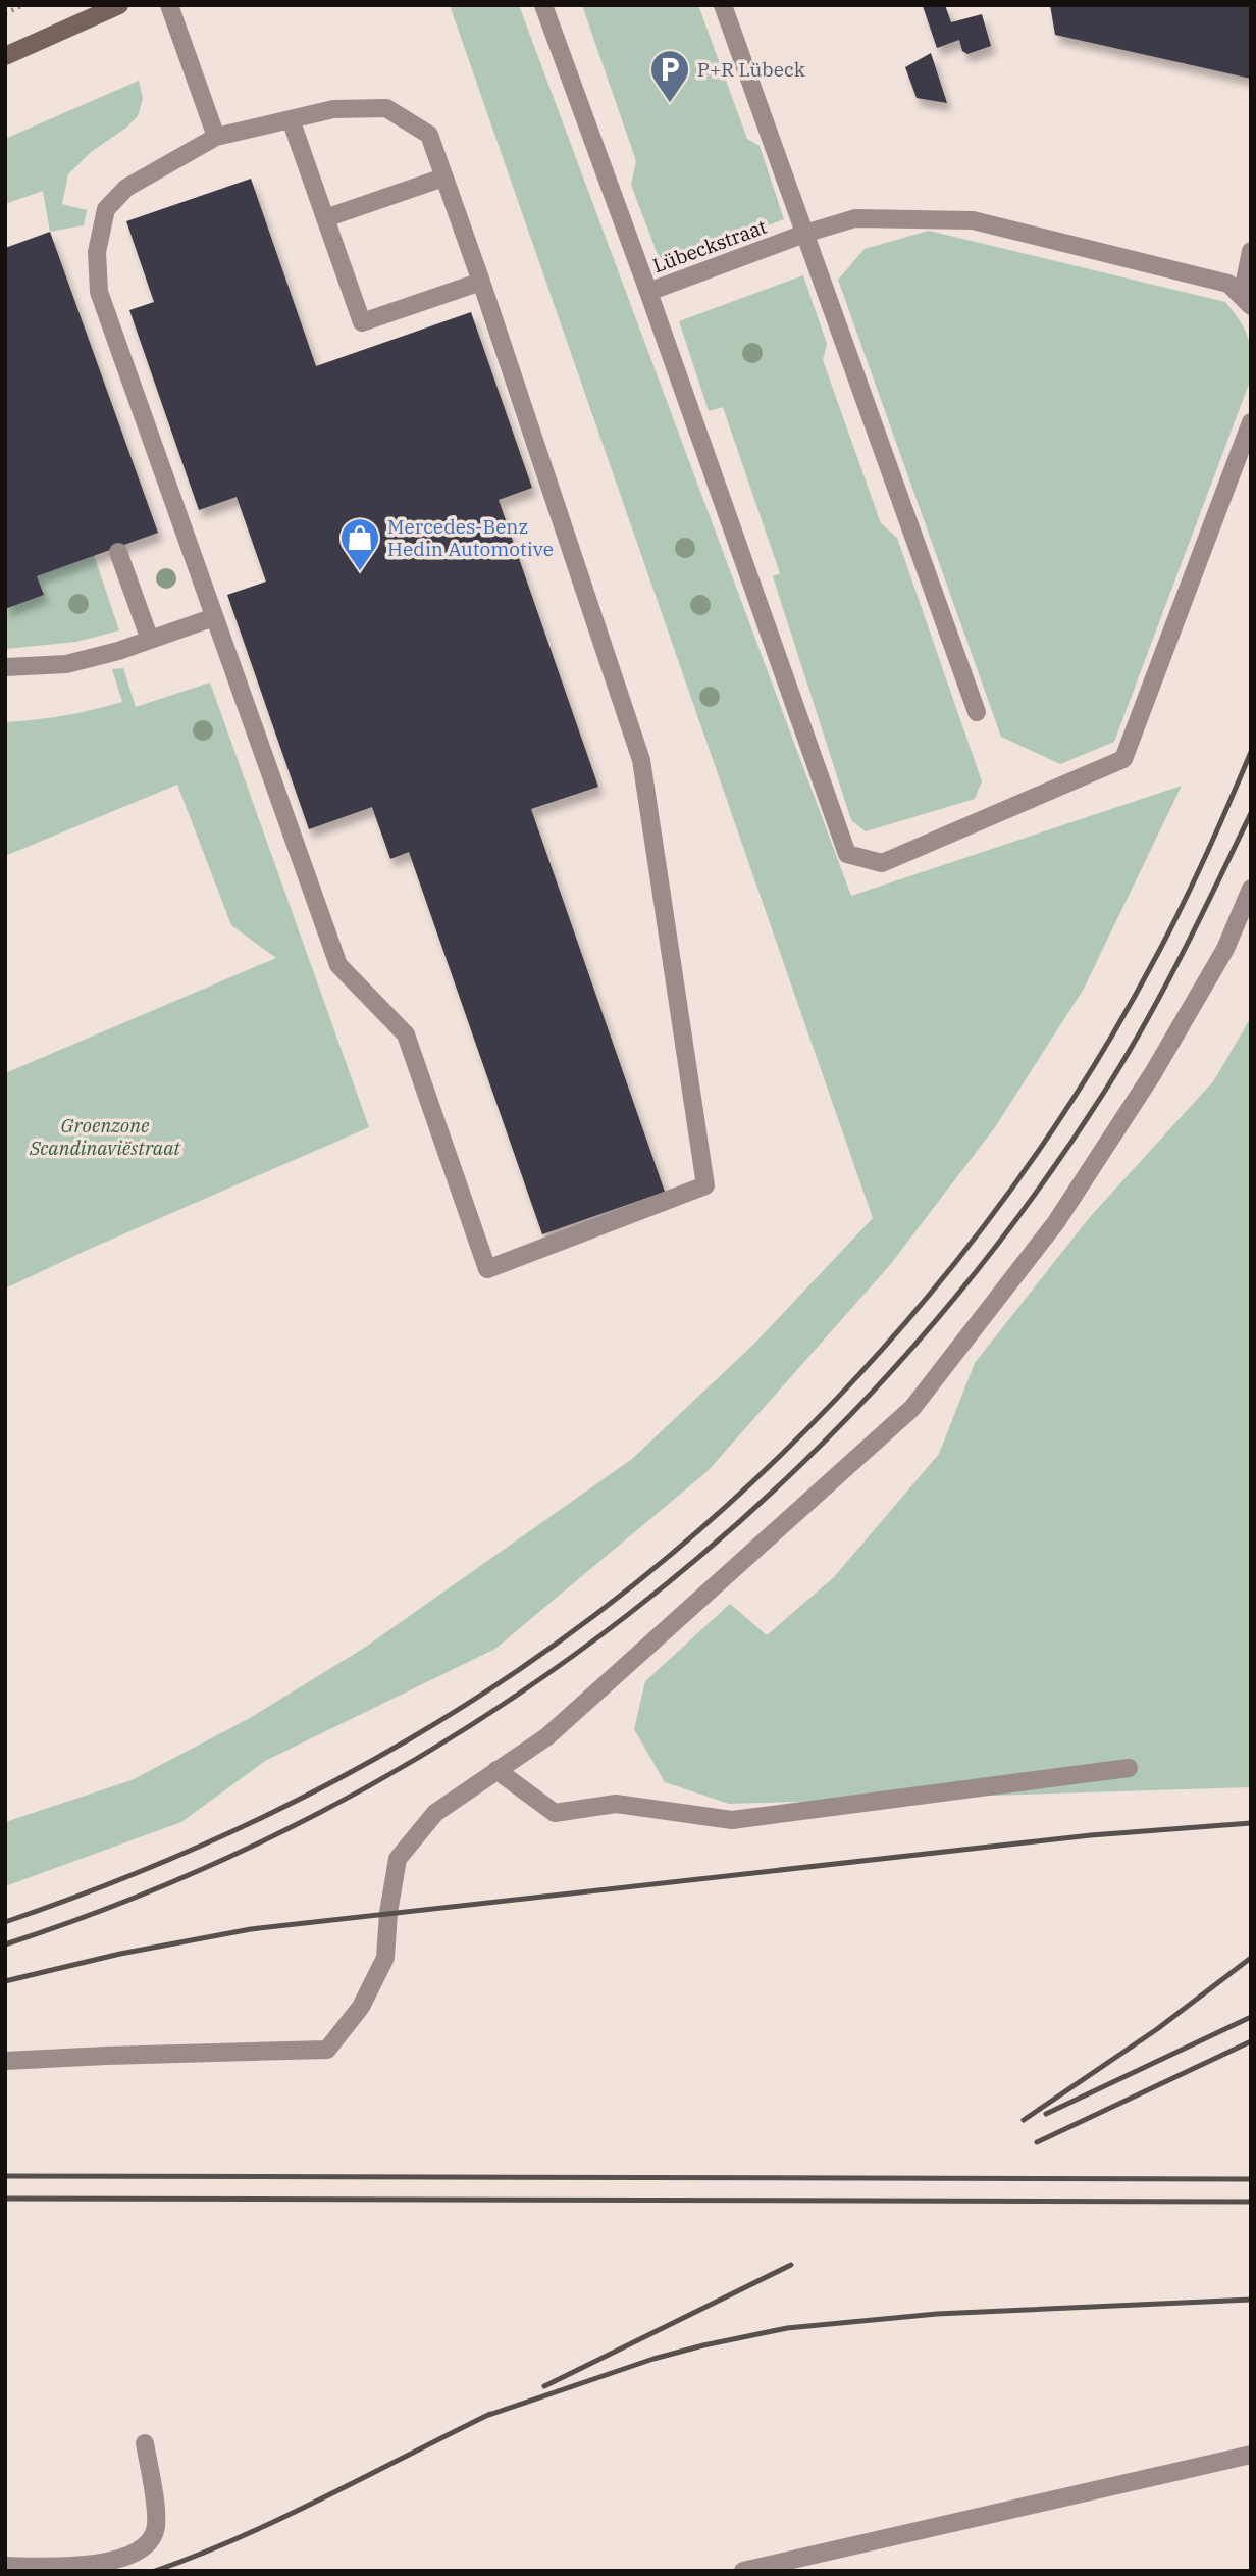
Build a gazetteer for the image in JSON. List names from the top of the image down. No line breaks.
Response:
{"streets":{"street":["Lübeckstraat"]},"parks":["Groenzone Scandinaviëstraat"],"places":{"parking":["P+R Lübeck"],"shop":["Mercedes-Benz Hedin Automotive"]}}
